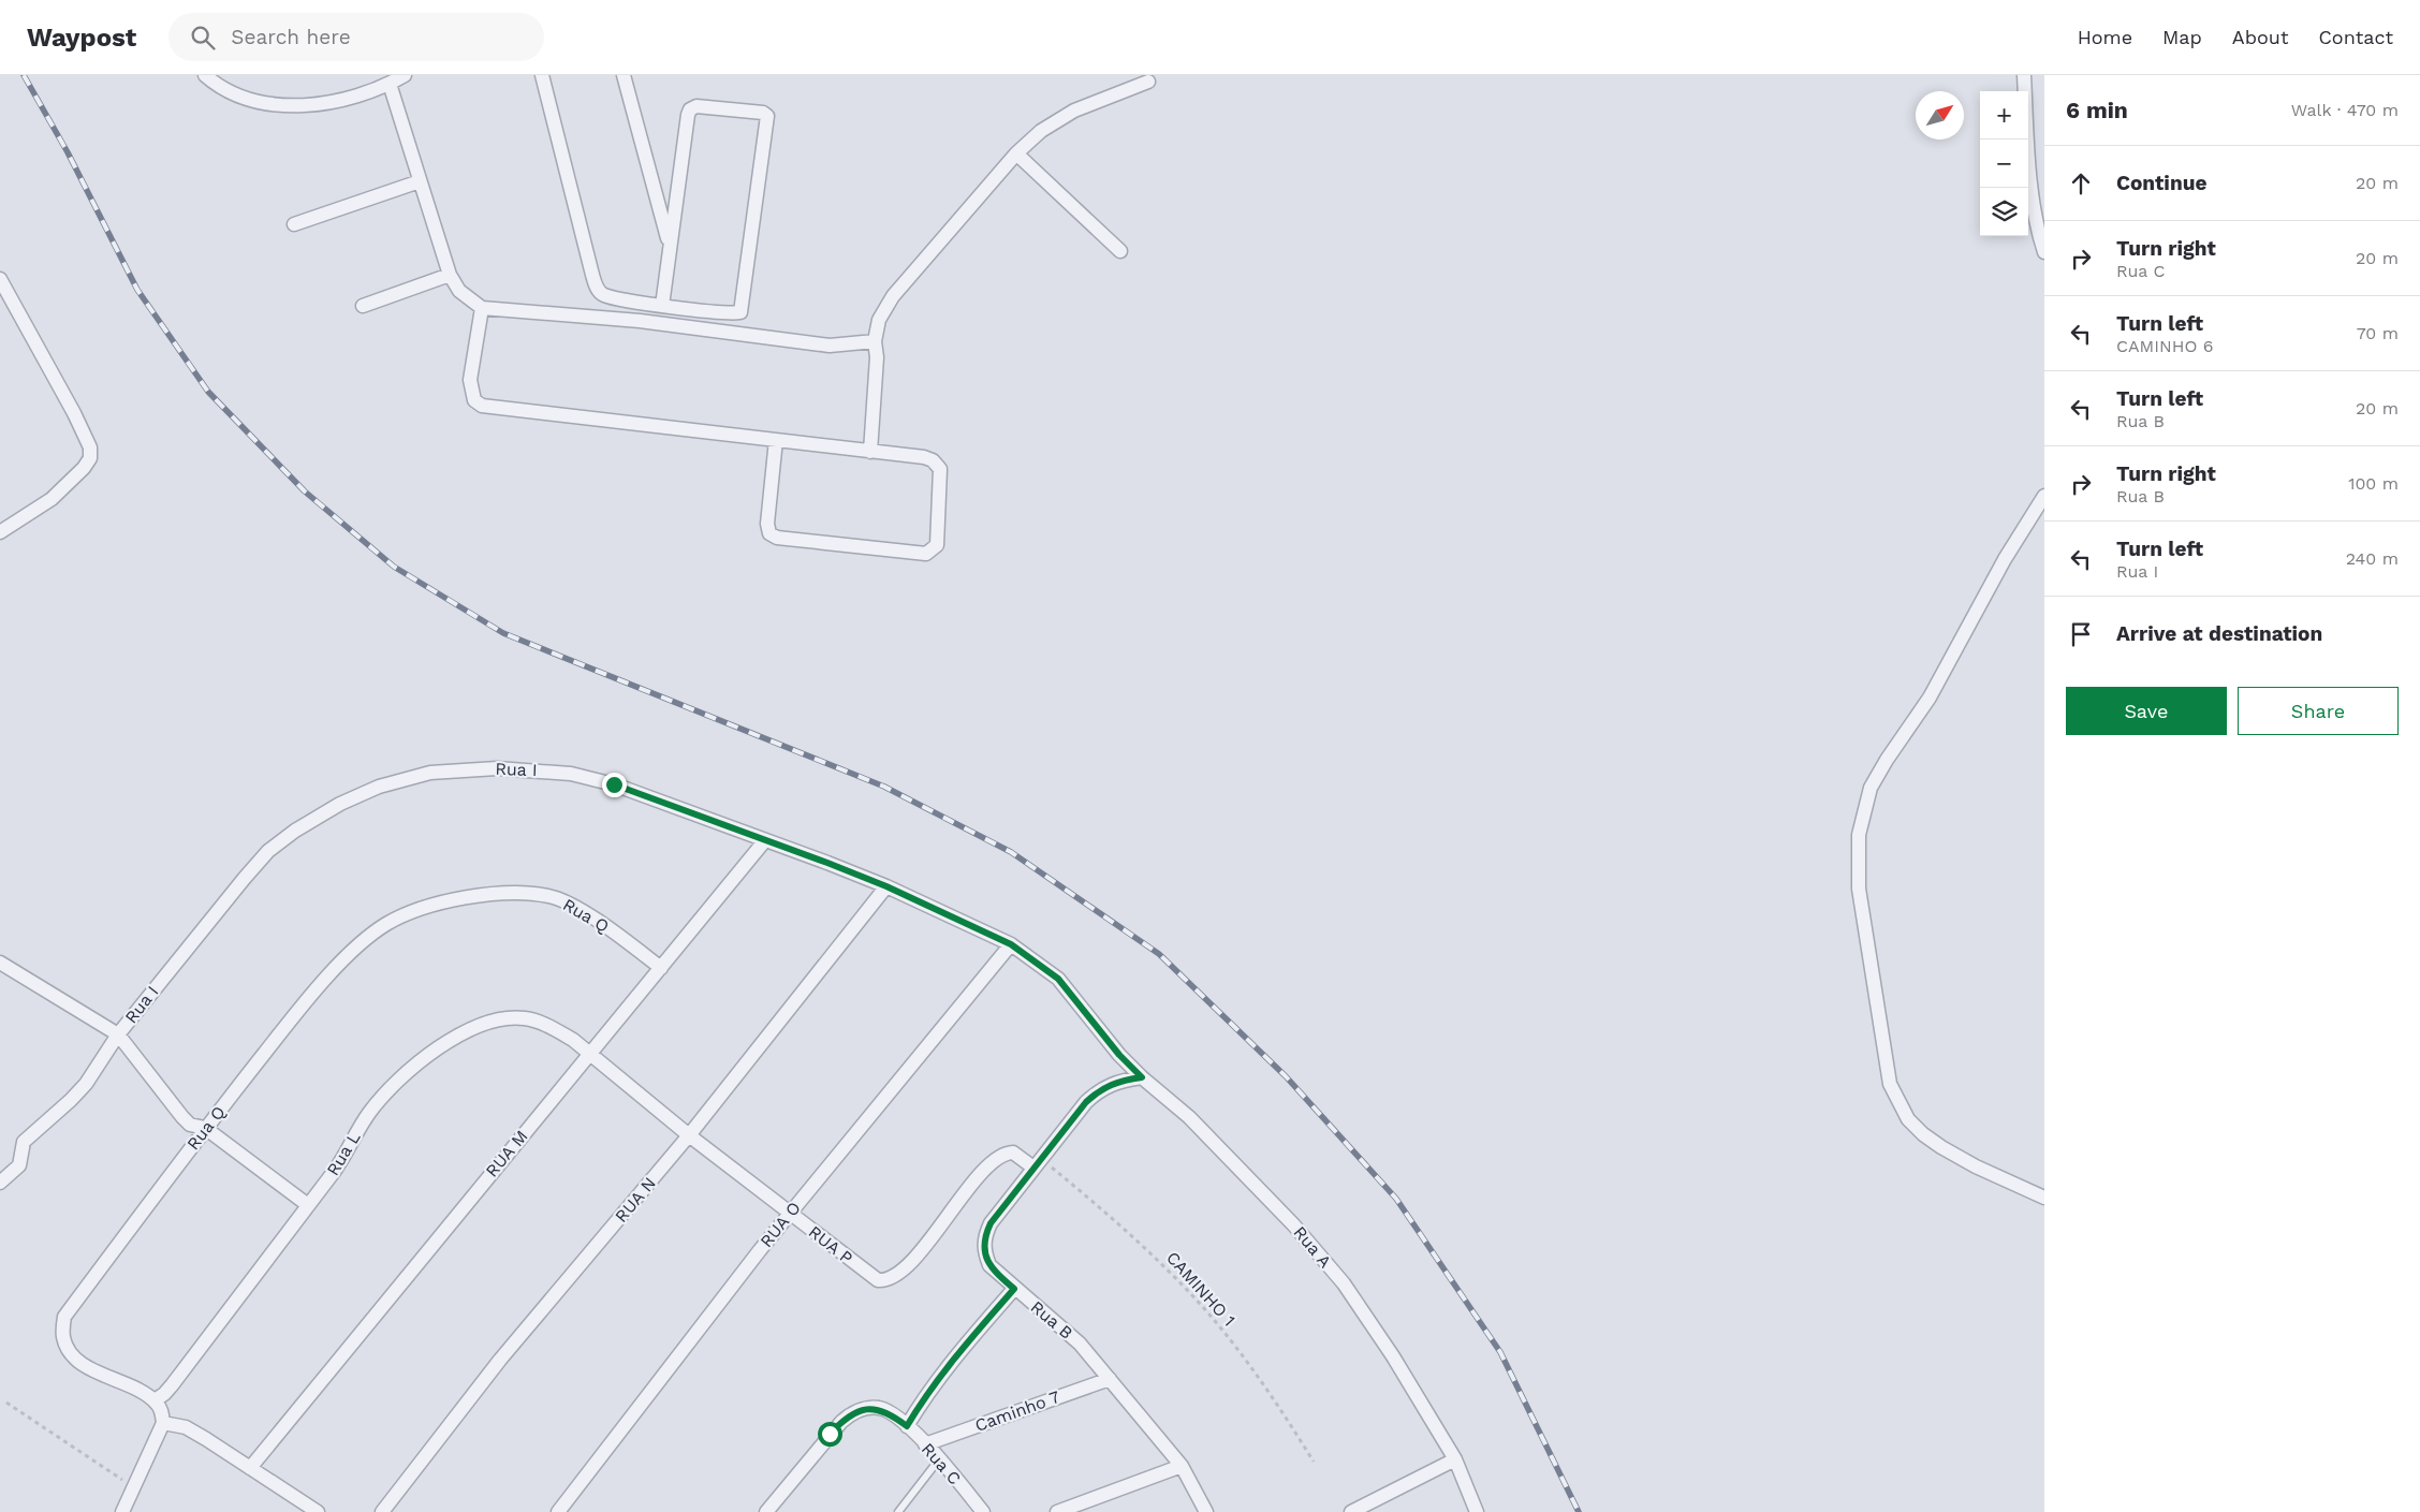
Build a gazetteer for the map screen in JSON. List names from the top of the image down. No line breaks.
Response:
{"streets":{"street":["Rua I","Rua Q","Rua L","RUA M","RUA N","RUA O","RUA P","Rua A","Rua B","Caminho 7","Rua C"],"path":["CAMINHO 1"]},"crossings":[["Rua I","RUA M"],["Rua I","RUA N"],["Rua I","RUA O"],["Rua I","Rua A"],["Rua Q","Rua L"],["Rua Q","RUA M"],["Rua L","RUA M"],["Rua L","RUA P"],["RUA M","RUA P"],["RUA N","RUA P"],["RUA O","RUA P"],["RUA P","CAMINHO 1"],["RUA P","Rua B"],["Rua A","Rua B"],["CAMINHO 1","Rua B"],["Rua B","Caminho 7"],["Caminho 7","Rua C"]],"north":"top right","page":{"header":"Waypost","search":"Search here","nav":["Home","Map","About","Contact"],"heading":["6 min","Walk · 470 m"],"map_buttons":["+","−"],"list":[["Continue","20 m"],["Turn right","Rua C","20 m"],["Turn left","CAMINHO 6","70 m"],["Turn left","Rua B","20 m"],["Turn right","Rua B","100 m"],["Turn left","Rua I","240 m"],"Arrive at destination"],"buttons":["Save","Share"]}}
